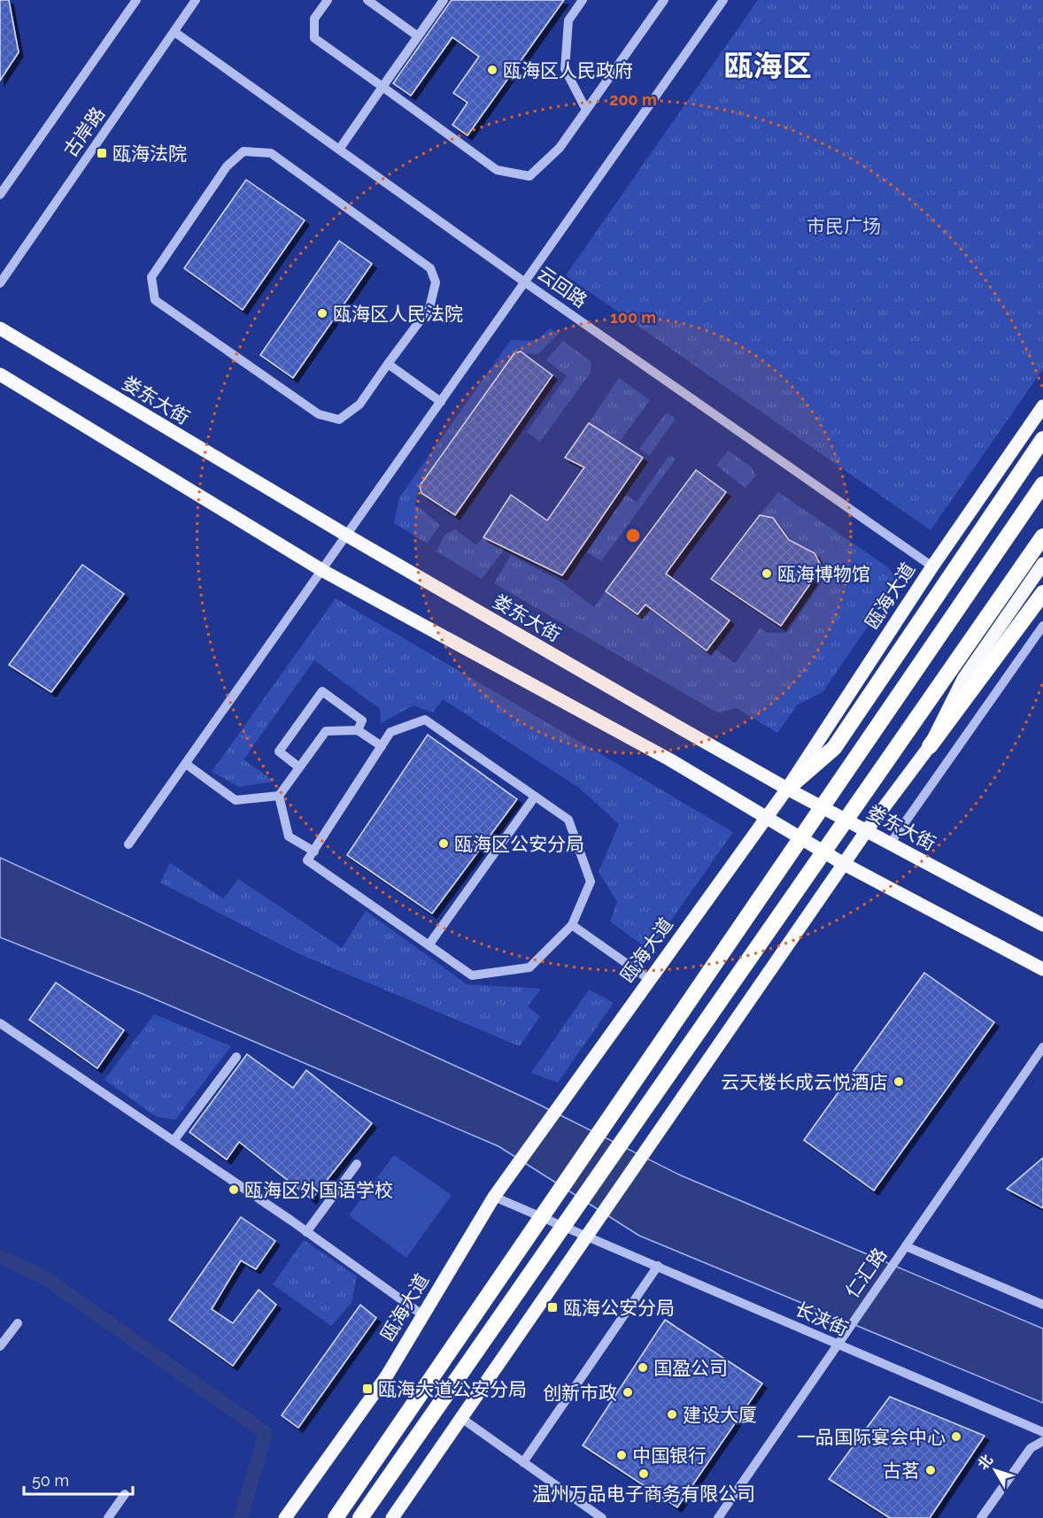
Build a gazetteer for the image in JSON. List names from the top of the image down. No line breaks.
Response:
{"streets":{"main road":["娄东大街","瓯海大道"],"street":["古岸路","云回路","仁汇路","长浃街"]},"crossings":[["古岸路","云回路"],["云回路","瓯海大道"],["娄东大街","瓯海大道"],["瓯海大道","长浃街"],["仁汇路","长浃街"]],"districts":["瓯海区"],"parks":["市民广场"],"places":{"other":["瓯海区人民政府","瓯海区人民法院","瓯海博物馆","瓯海区公安分局","云天楼长成云悦酒店","瓯海区外国语学校","国盈公司","创新市政","建设大厦","一品国际宴会中心","中国银行","古茗","温州万品电子商务有限公司"],"transit":["瓯海法院","瓯海公安分局","瓯海大道公安分局"]},"scale_bar":"50 m","north":"top left","rings":["200 m","100 m"]}
